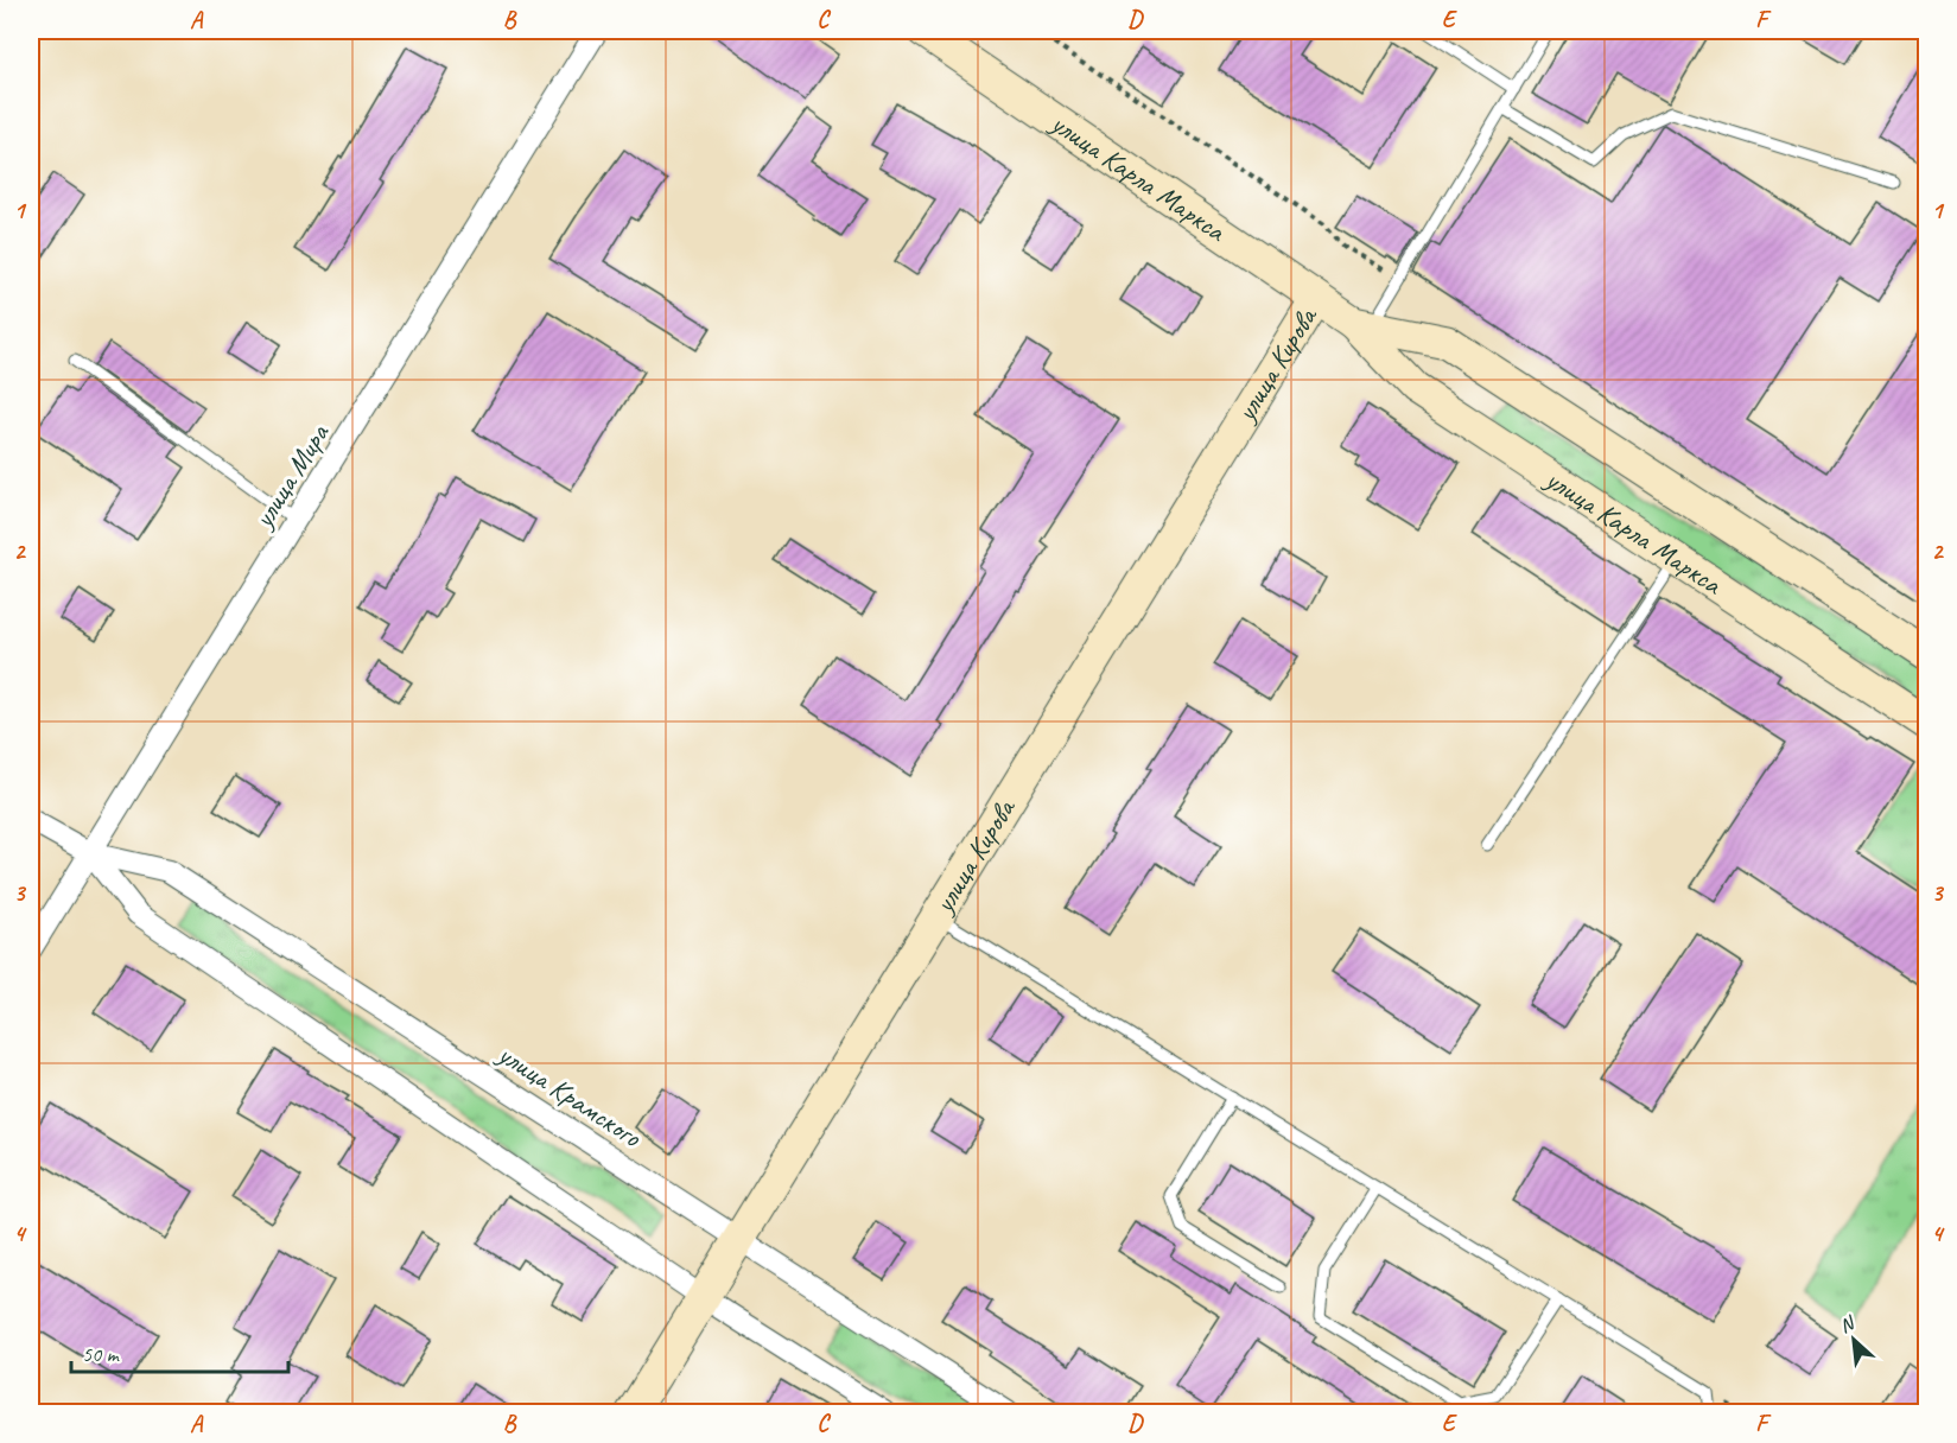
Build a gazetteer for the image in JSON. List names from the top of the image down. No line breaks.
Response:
{"streets":{"main road":["улица Карла Маркса","улица Кирова"],"street":["улица Мира","улица Крамского"]},"crossings":[["улица Карла Маркса","улица Кирова"],["улица Кирова","улица Крамского"],["улица Мира","улица Крамского"]],"scale_bar":"50 m","north":"top left","grid":{"columns":["A","B","C","D","E","F"],"rows":["1","2","3","4"]}}
